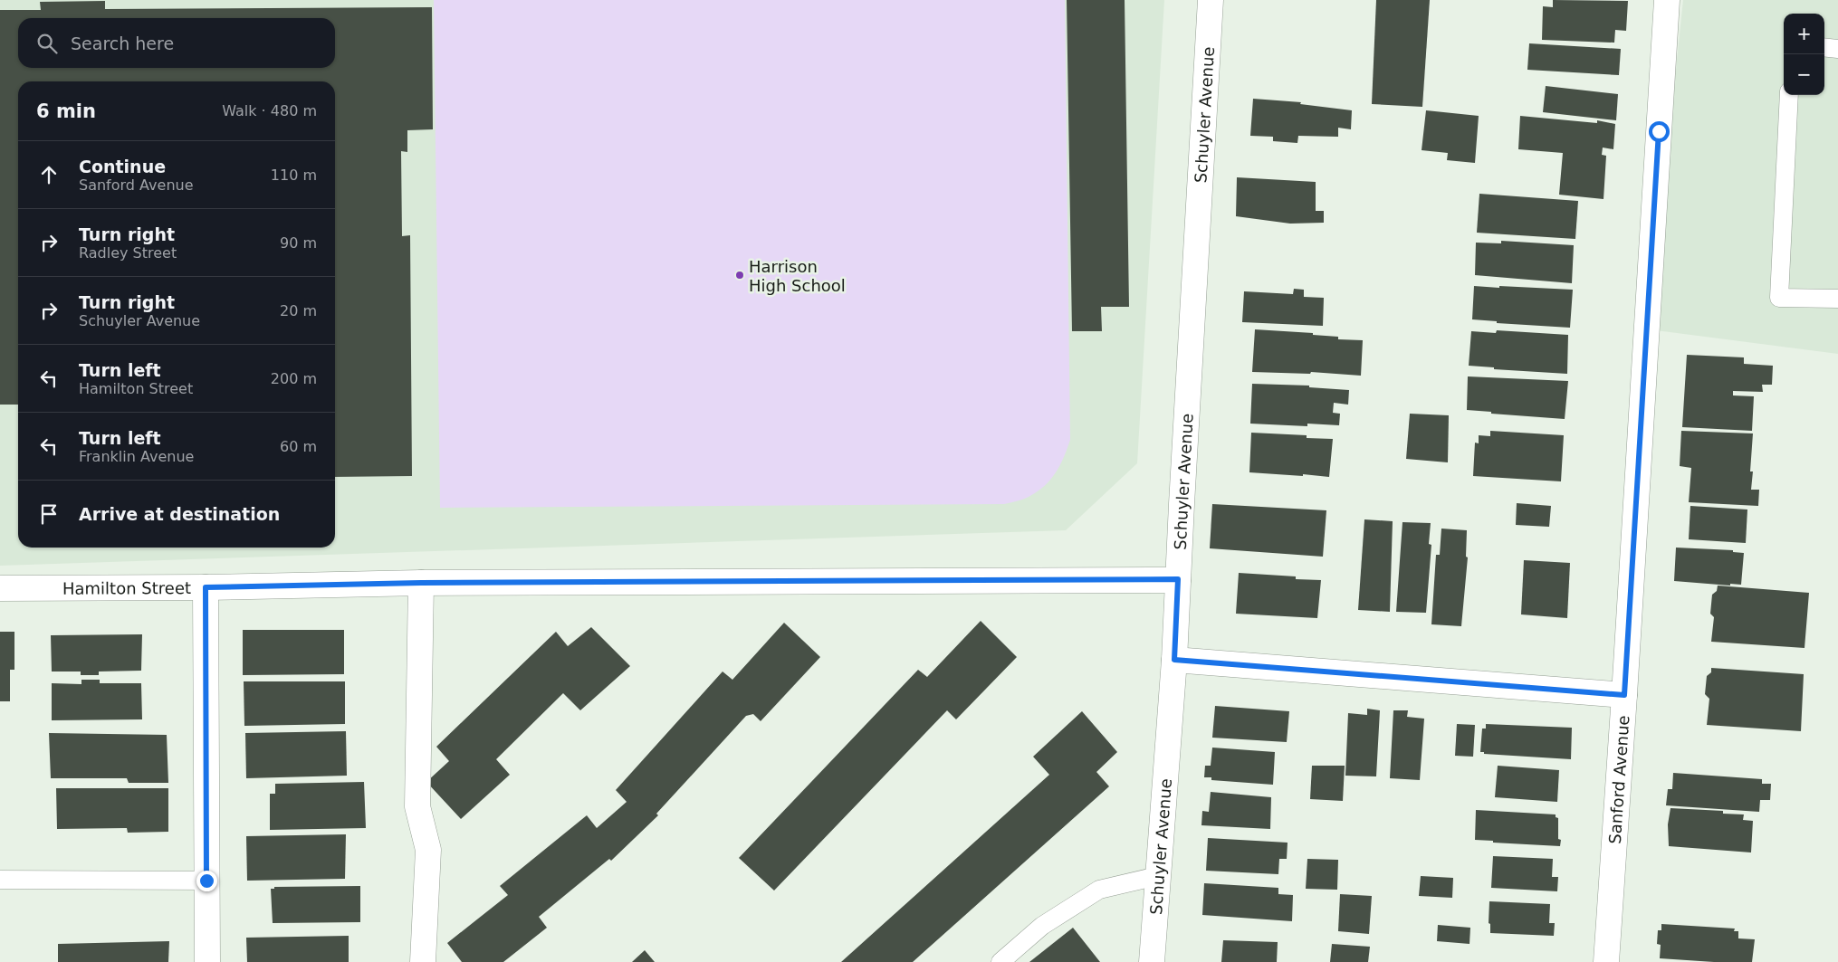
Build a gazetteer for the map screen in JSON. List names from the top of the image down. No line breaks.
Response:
{"streets":{"street":["Schuyler Avenue","Hamilton Street","Sanford Avenue"]},"crossings":[["Schuyler Avenue","Hamilton Street"]],"places":["Harrison High School"],"page":{"map_buttons":["+","−"],"search":"Search here","heading":["6 min","Walk · 480 m"],"list":[["Continue","Sanford Avenue","110 m"],["Turn right","Radley Street","90 m"],["Turn right","Schuyler Avenue","20 m"],["Turn left","Hamilton Street","200 m"],["Turn left","Franklin Avenue","60 m"],"Arrive at destination"]}}
